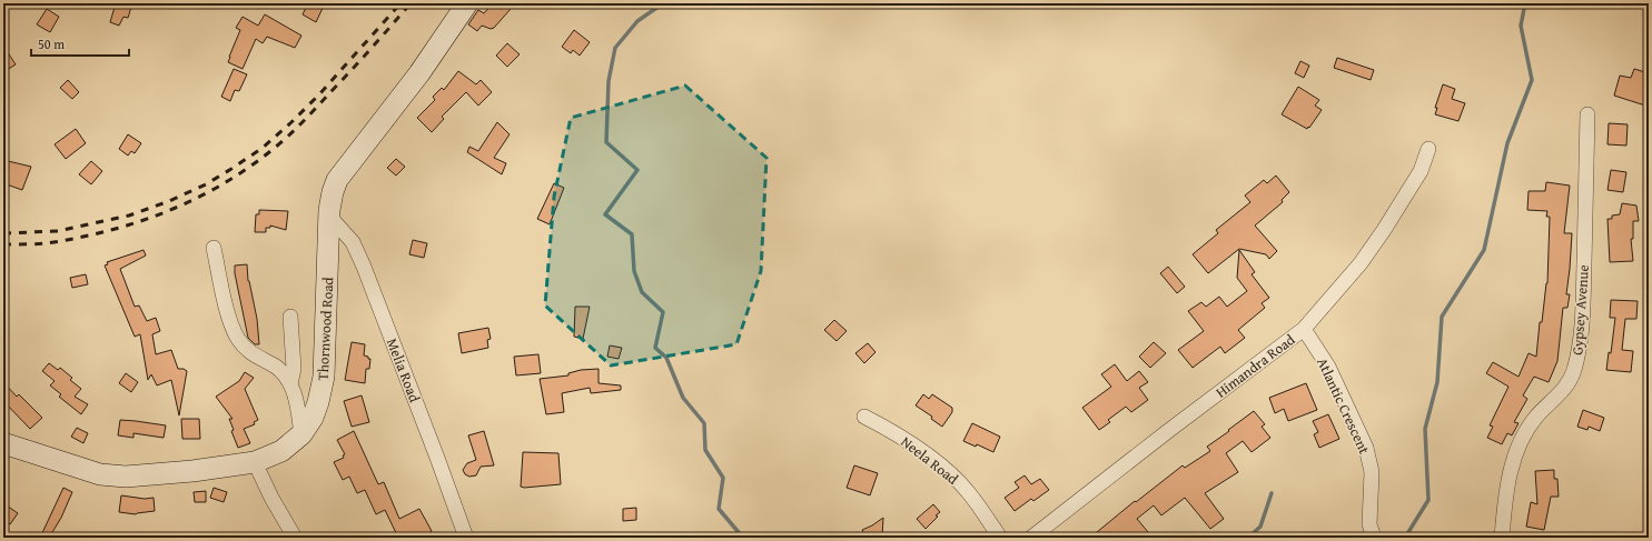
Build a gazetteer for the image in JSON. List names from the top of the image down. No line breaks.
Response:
{"streets":{"street":["Gypsey Avenue","Thornwood Road","Himandra Road","Melia Road","Atlantic Crescent","Neela Road"]},"crossings":[["Thornwood Road","Melia Road"],["Himandra Road","Atlantic Crescent"]],"scale_bar":"50 m"}
